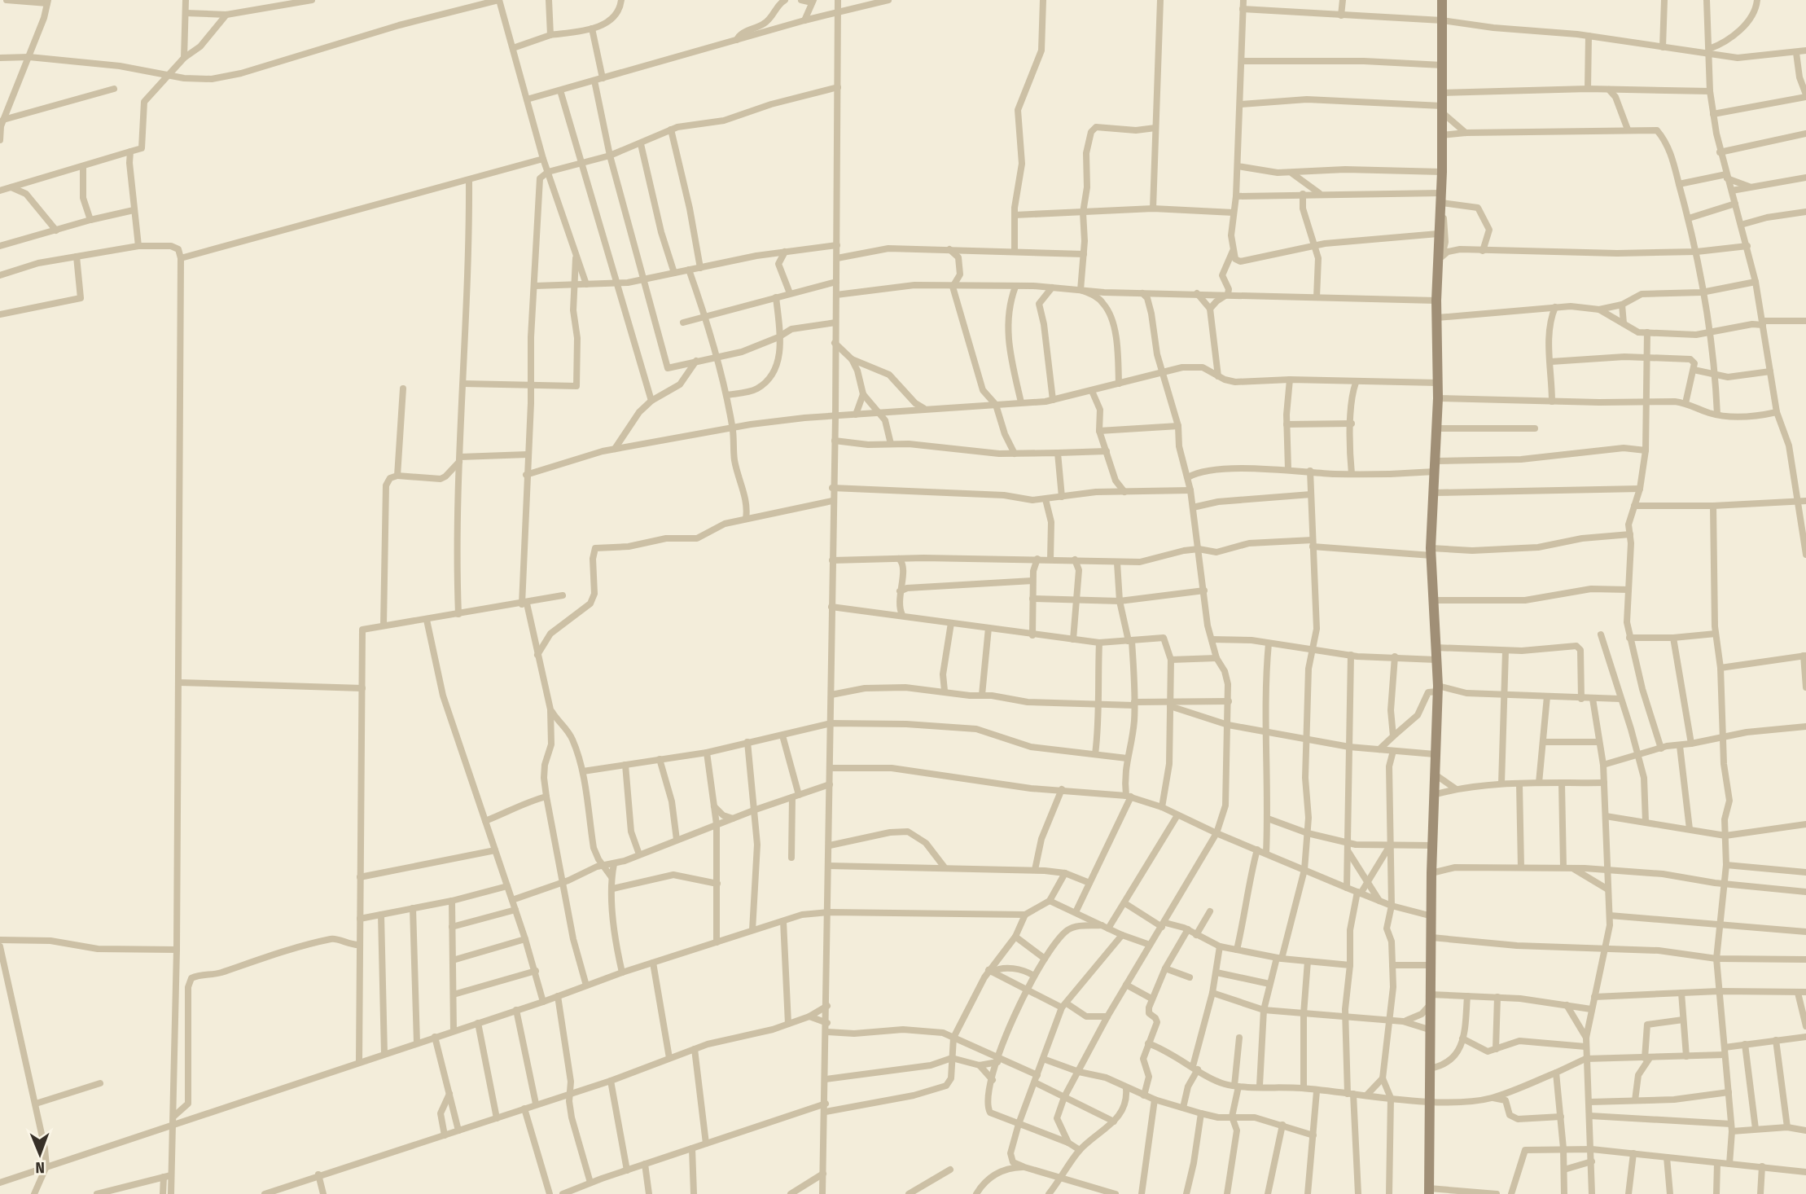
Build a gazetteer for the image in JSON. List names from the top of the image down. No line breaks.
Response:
{"north":"bottom"}
